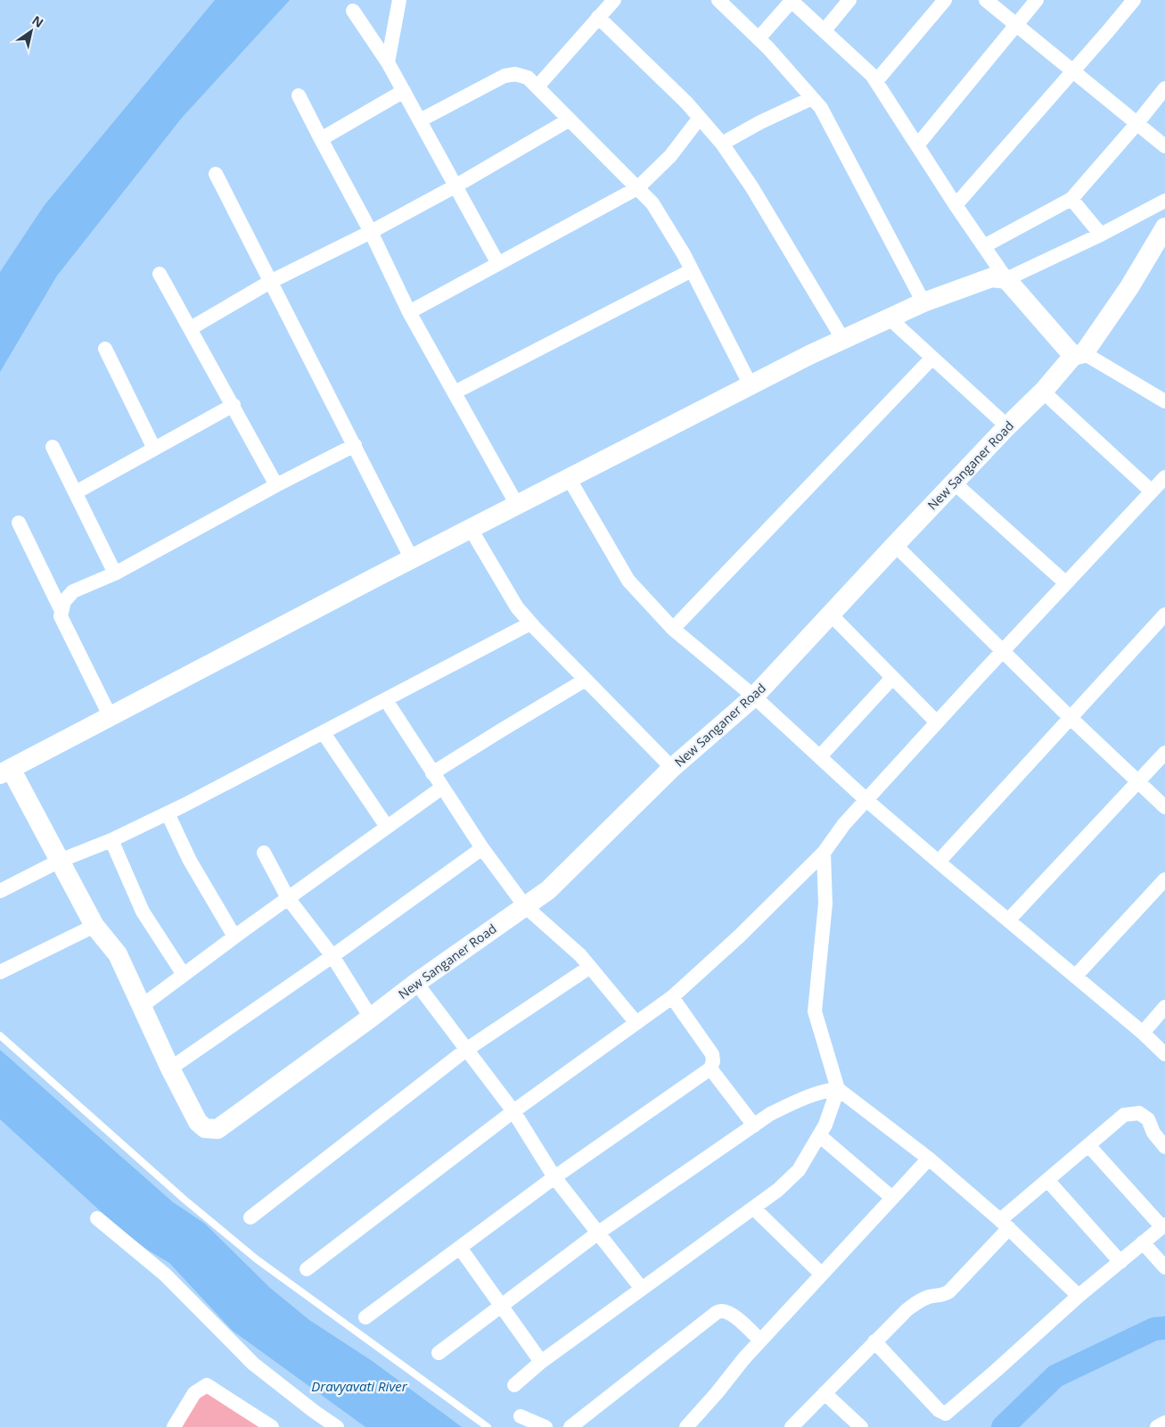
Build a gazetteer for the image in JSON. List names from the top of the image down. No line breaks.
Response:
{"streets":{"street":["New Sanganer Road"]},"water":["Dravyavati River"],"north":"top right"}
